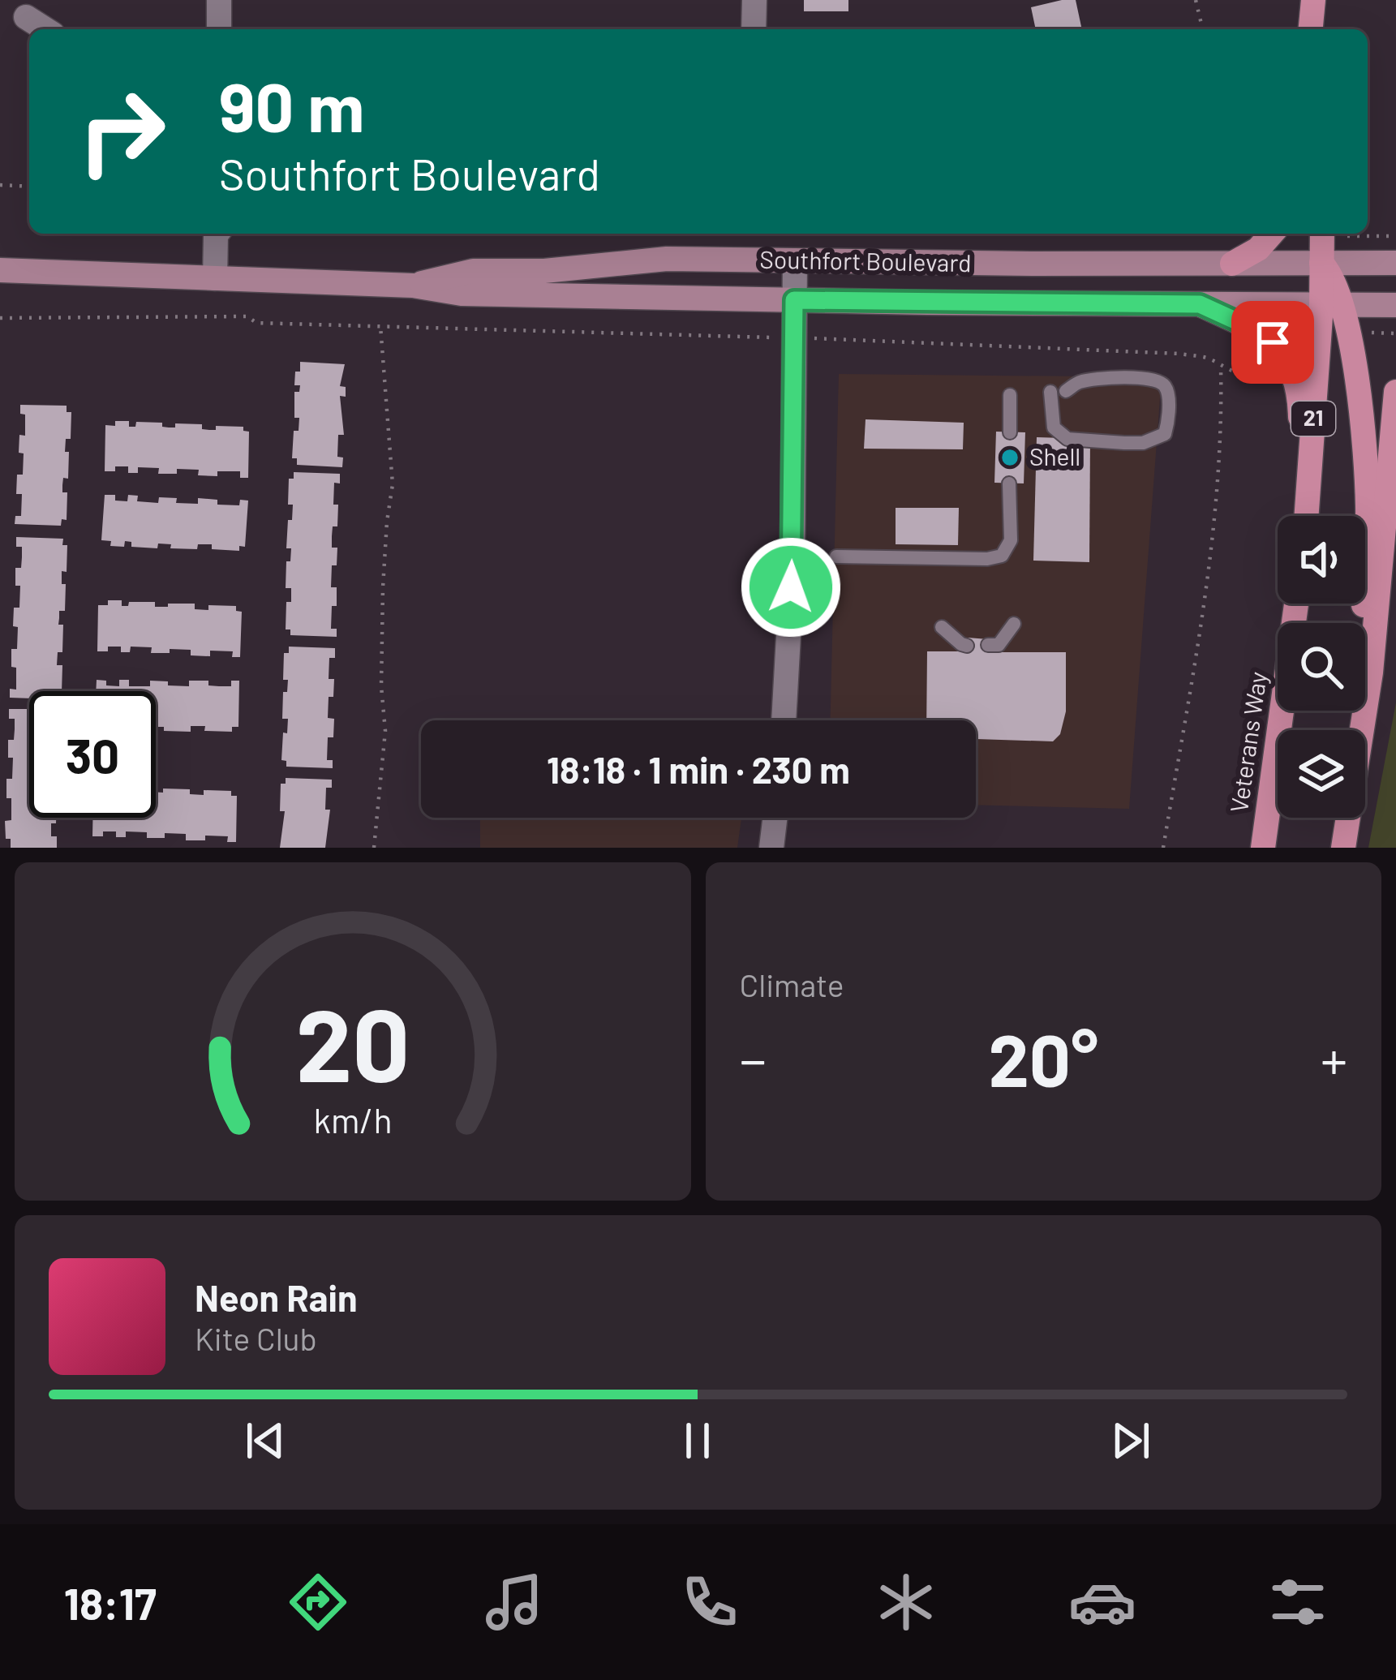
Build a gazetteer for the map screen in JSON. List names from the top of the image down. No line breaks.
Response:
{"streets":{"main road":["21","Veterans Way"],"street":["Southfort Boulevard"]},"crossings":[["Southfort Boulevard","21"]],"places":["Shell"],"page":{"turn":["90 m","Southfort Boulevard"],"limit":"30","trip":"18:18 · 1 min · 230 m","tile":"Climate","heat":["−","20°","+"],"song":["Neon Rain","Kite Club"],"tabs":"18:17","gauge":["20","km/h"]}}
